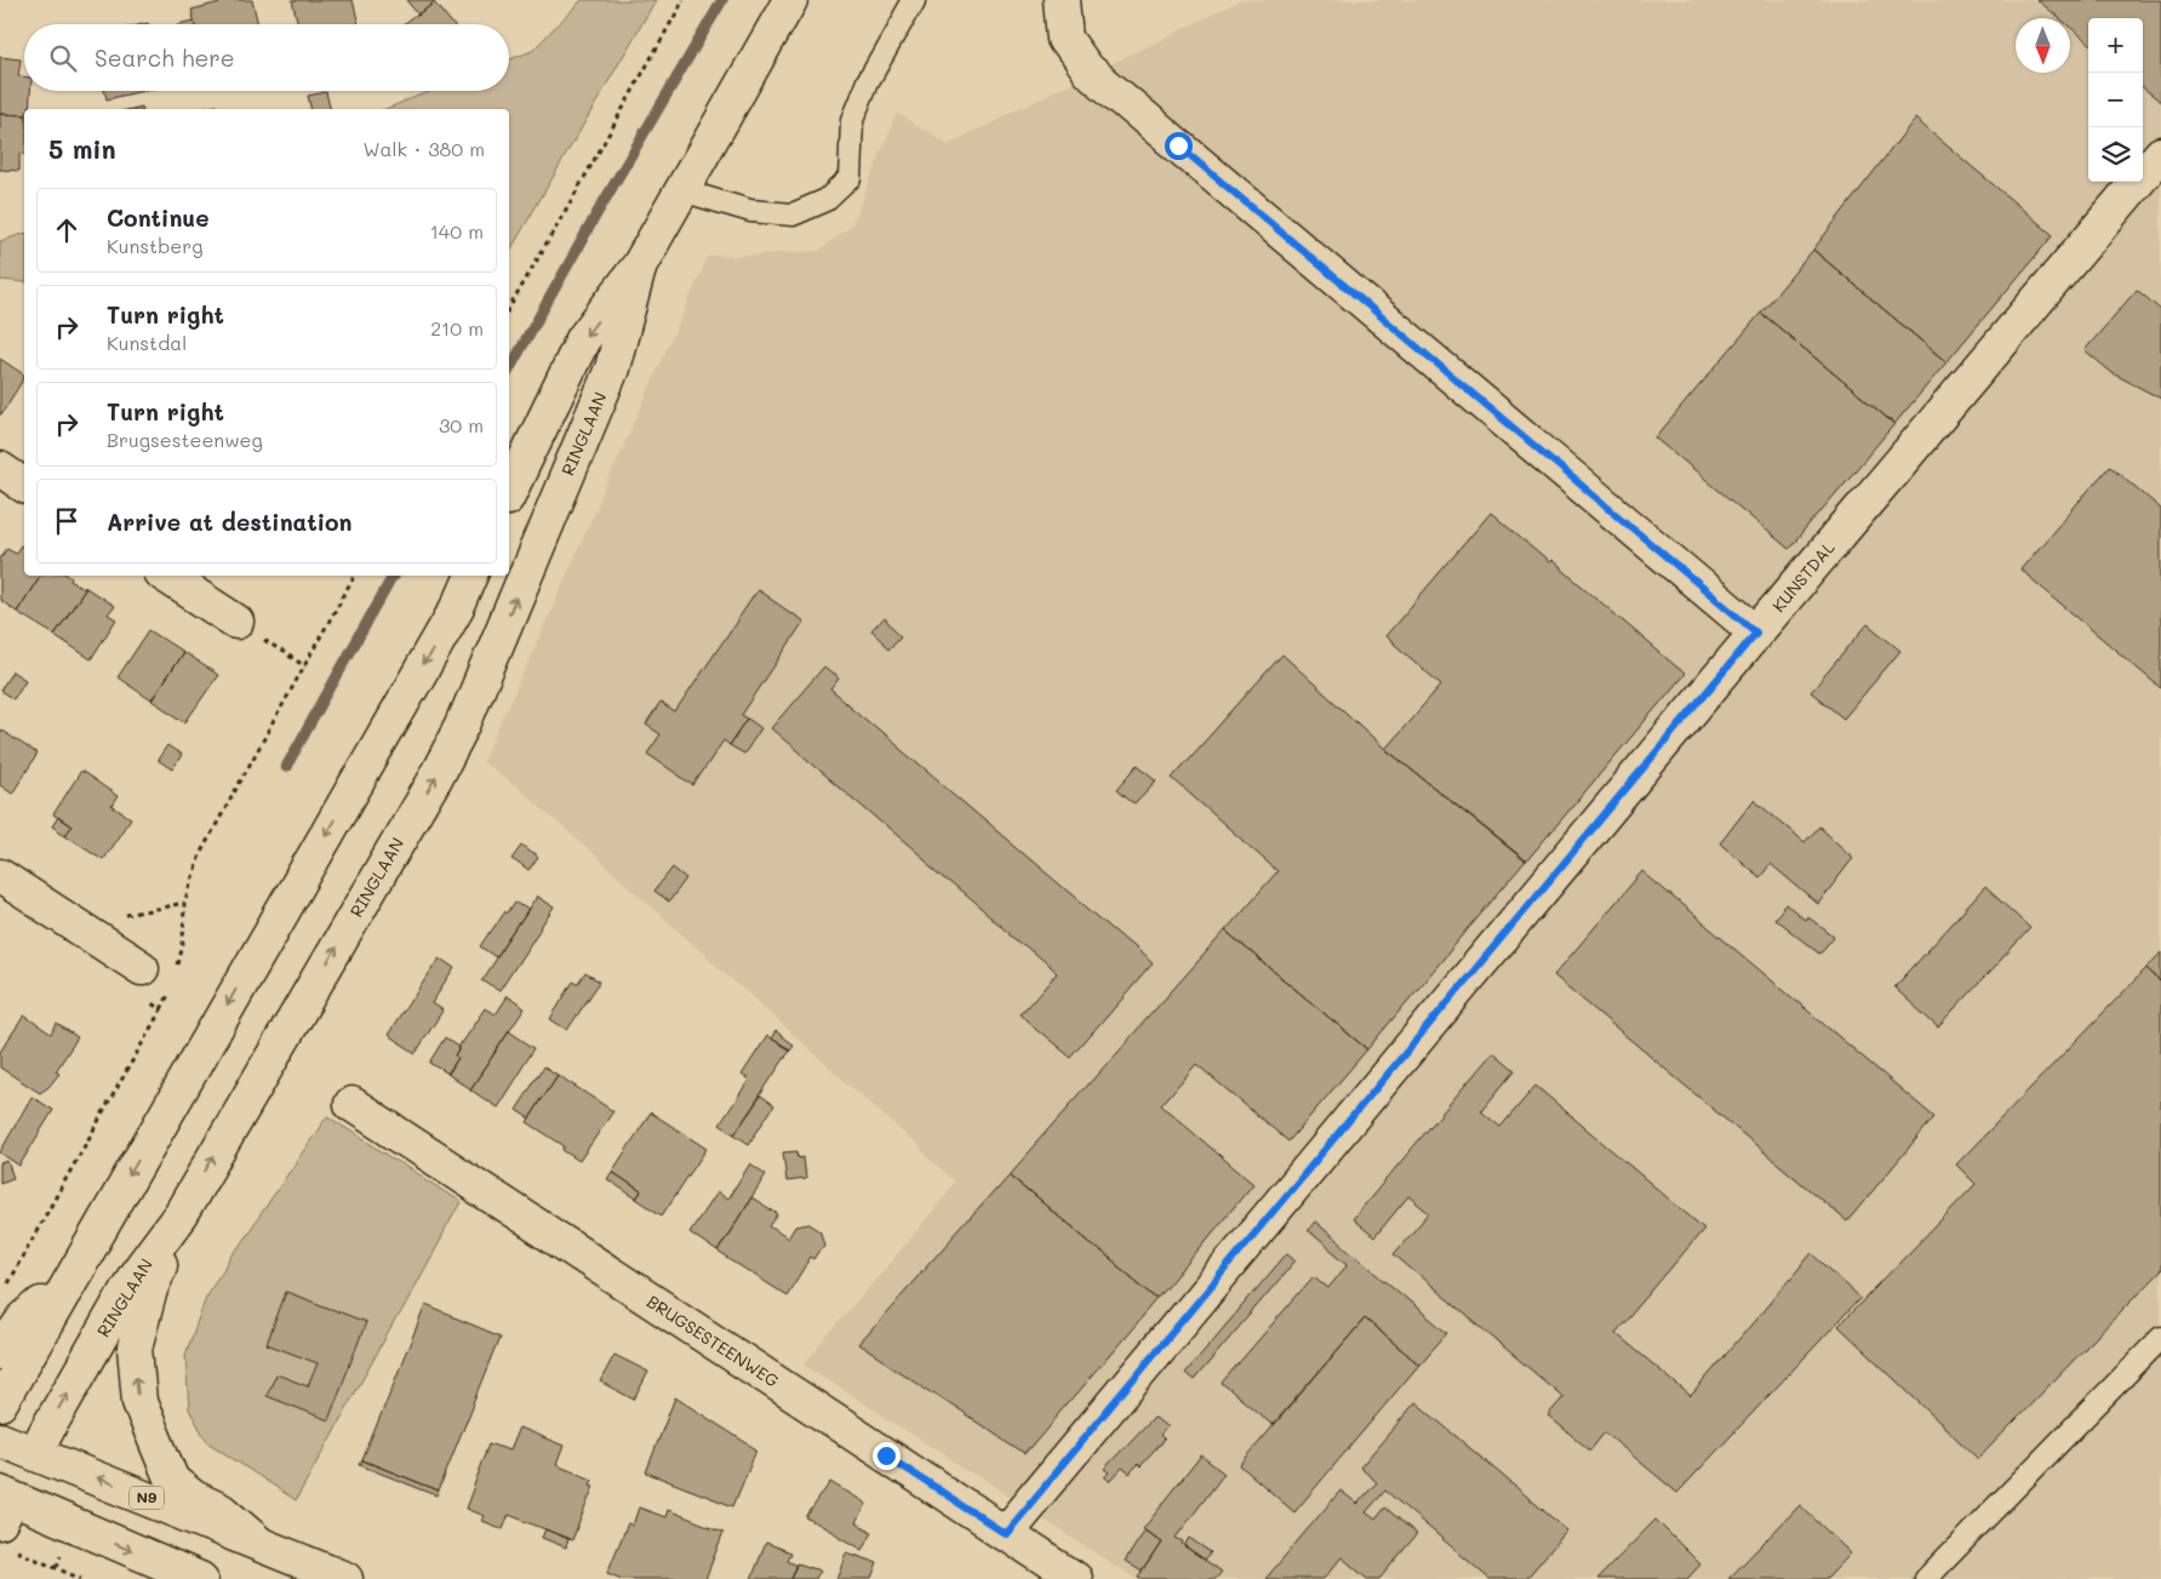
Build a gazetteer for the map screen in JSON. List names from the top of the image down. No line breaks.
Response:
{"streets":{"main road":["RINGLAAN","KUNSTDAL","BRUGSESTEENWEG","N9"]},"crossings":[["RINGLAAN","N9"],["KUNSTDAL","BRUGSESTEENWEG"]],"north":"bottom","page":{"map_buttons":["+","−"],"search":"Search here","heading":["5 min","Walk · 380 m"],"list":[["Continue","Kunstberg","140 m"],["Turn right","Kunstdal","210 m"],["Turn right","Brugsesteenweg","30 m"],"Arrive at destination"]}}
